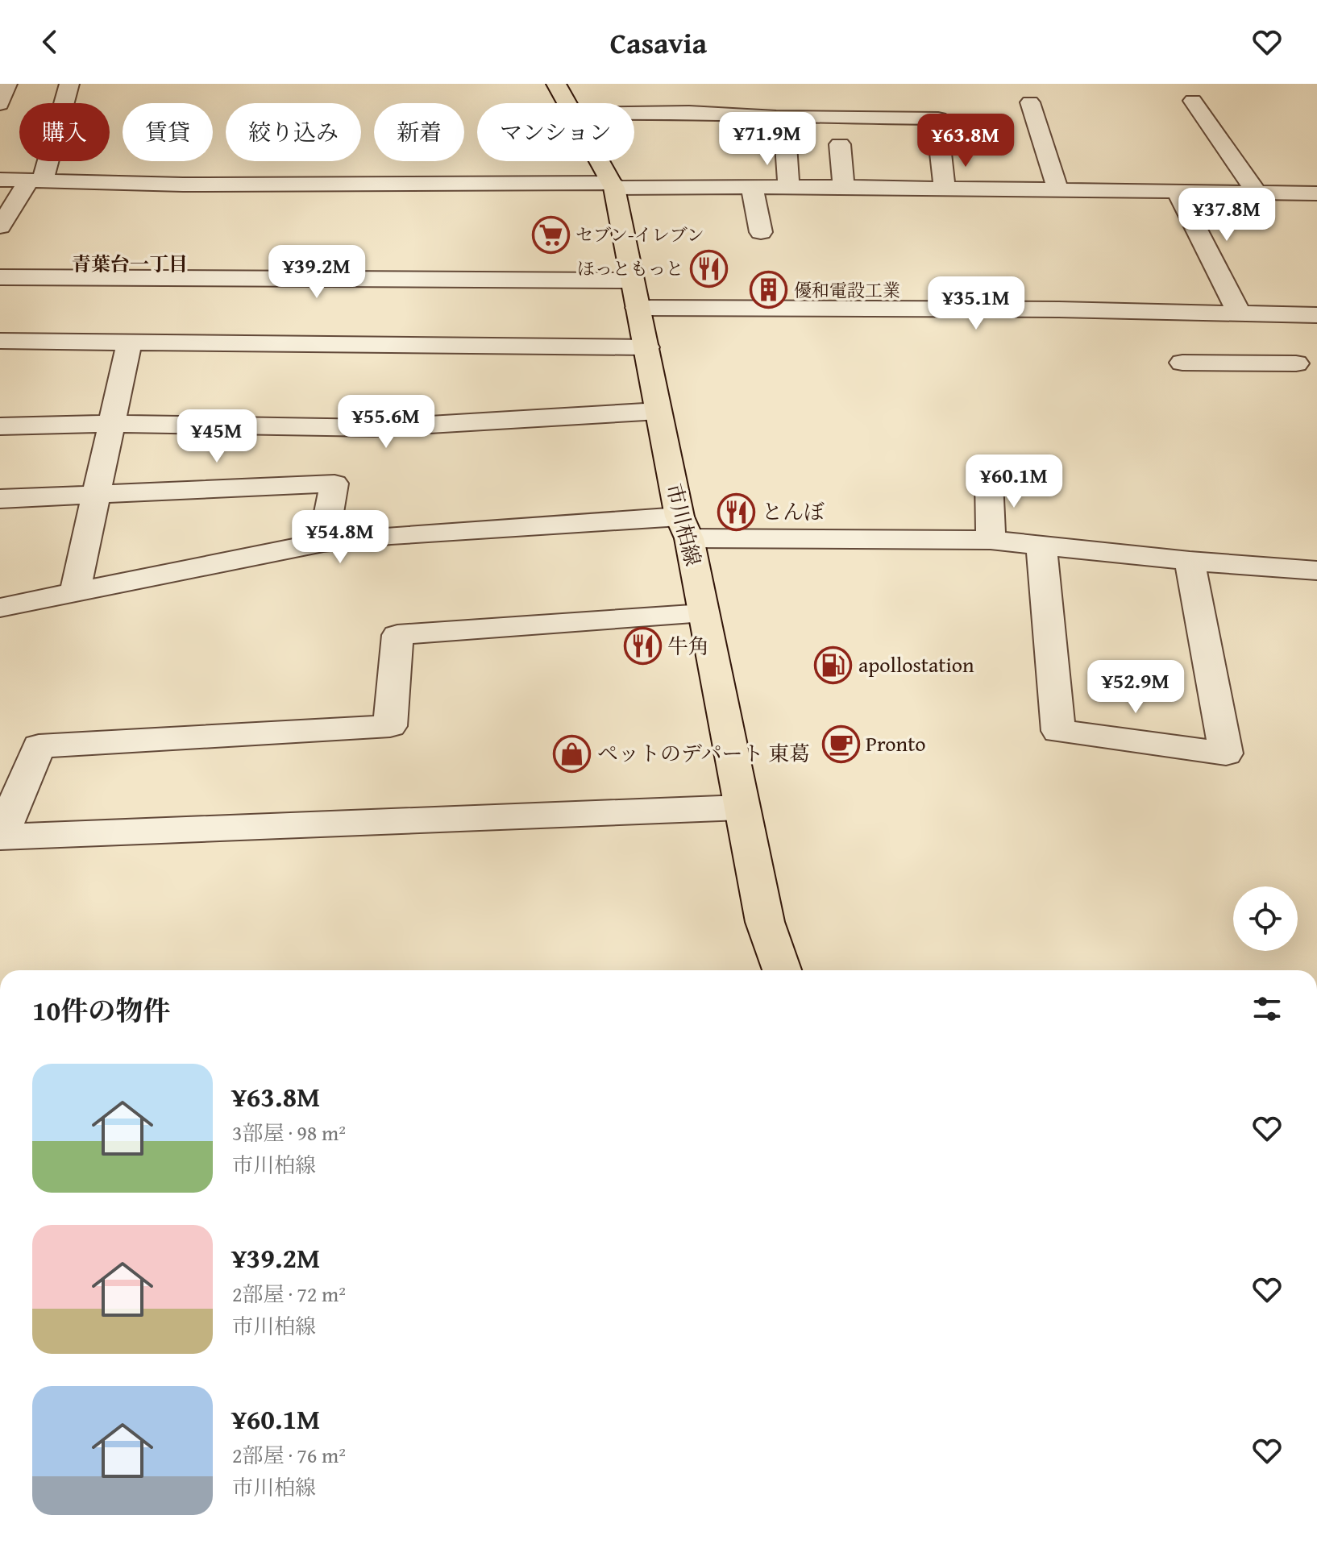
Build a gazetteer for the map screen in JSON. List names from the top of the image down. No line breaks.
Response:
{"streets":{"main road":["市川柏線"]},"districts":["青葉台一丁目"],"places":{"supermarket":["セブン-イレブン"],"restaurant":["ほっともっと","とんぼ","牛角"],"building":["優和電設工業"],"fuel station":["apollostation"],"cafe":["Pronto"],"shop":["ペットのデパート 東葛"]},"page":{"header":"Casavia","chip":["購入","賃貸","絞り込み","新着","マンション"],"price":["¥71.9M","¥63.8M","¥37.8M","¥39.2M","¥35.1M","¥55.6M","¥45M","¥60.1M","¥54.8M","¥52.9M"],"heading":"10件の物件","list":[{"name":"¥63.8M","note":"3部屋 · 98 m² · 市川柏線"},{"name":"¥39.2M","note":"2部屋 · 72 m² · 市川柏線"},{"name":"¥60.1M","note":"2部屋 · 76 m² · 市川柏線"}]}}
